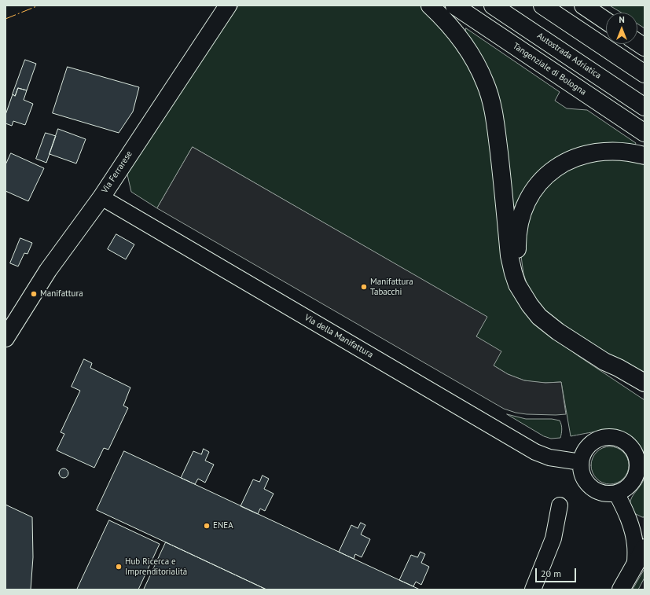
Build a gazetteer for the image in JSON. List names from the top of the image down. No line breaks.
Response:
{"streets":{"main road":["Autostrada Adriatica","Tangenziale di Bologna","Via Ferrarese"],"street":["Via della Manifattura"]},"crossings":[["Via Ferrarese","Via della Manifattura"]],"places":["Manifattura Tabacchi","Manifattura","ENEA","Hub Ricerca e Imprenditorialità"],"scale_bar":"20 m","north":"top"}
